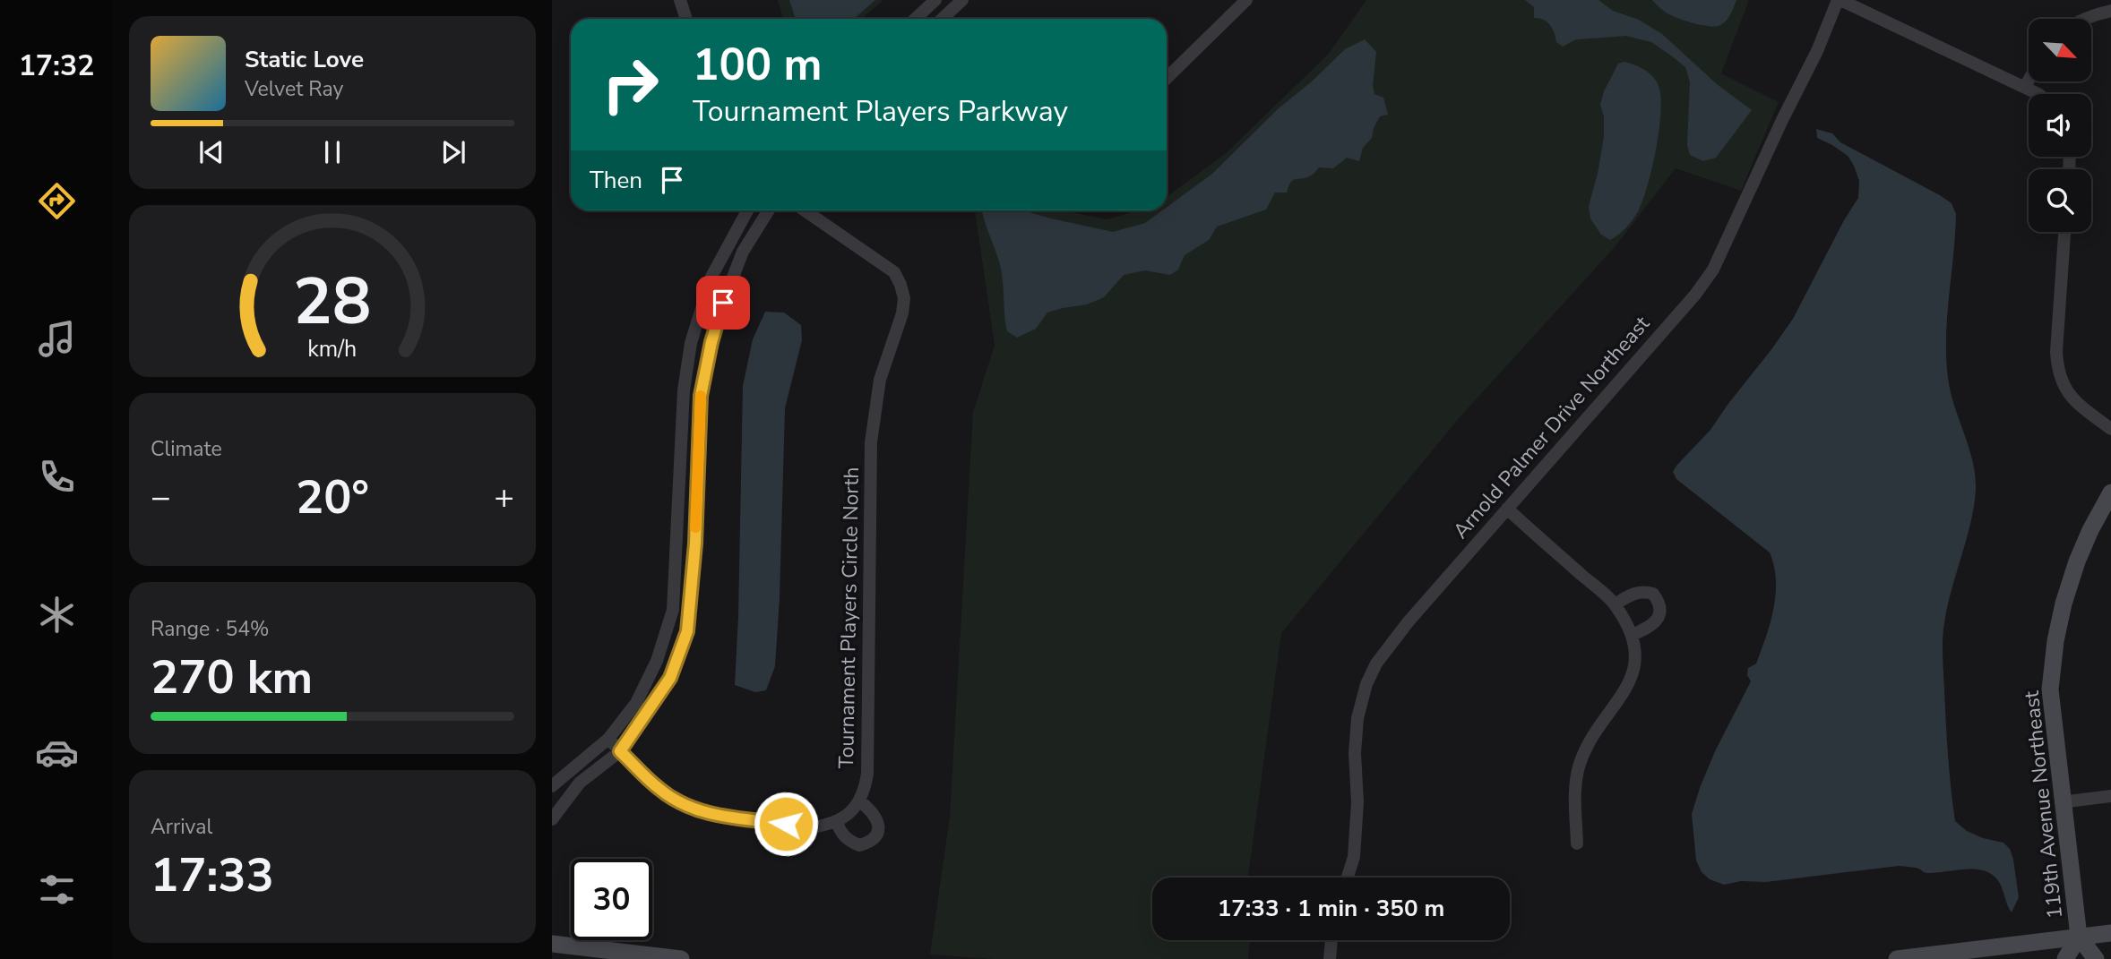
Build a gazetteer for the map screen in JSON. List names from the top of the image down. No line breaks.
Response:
{"streets":{"street":["Arnold Palmer Drive Northeast","Tournament Players Circle North","119th Avenue Northeast"]},"north":"bottom right","page":{"tabs":"17:32","turn":["100 m","Tournament Players Parkway"],"song":["Static Love","Velvet Ray"],"then":"Then","tile":["Climate",["Range · 54%","270 km"],["Arrival","17:33"]],"heat":["−","20°","+"],"limit":"30","trip":"17:33 · 1 min · 350 m","gauge":["28","km/h"]}}
